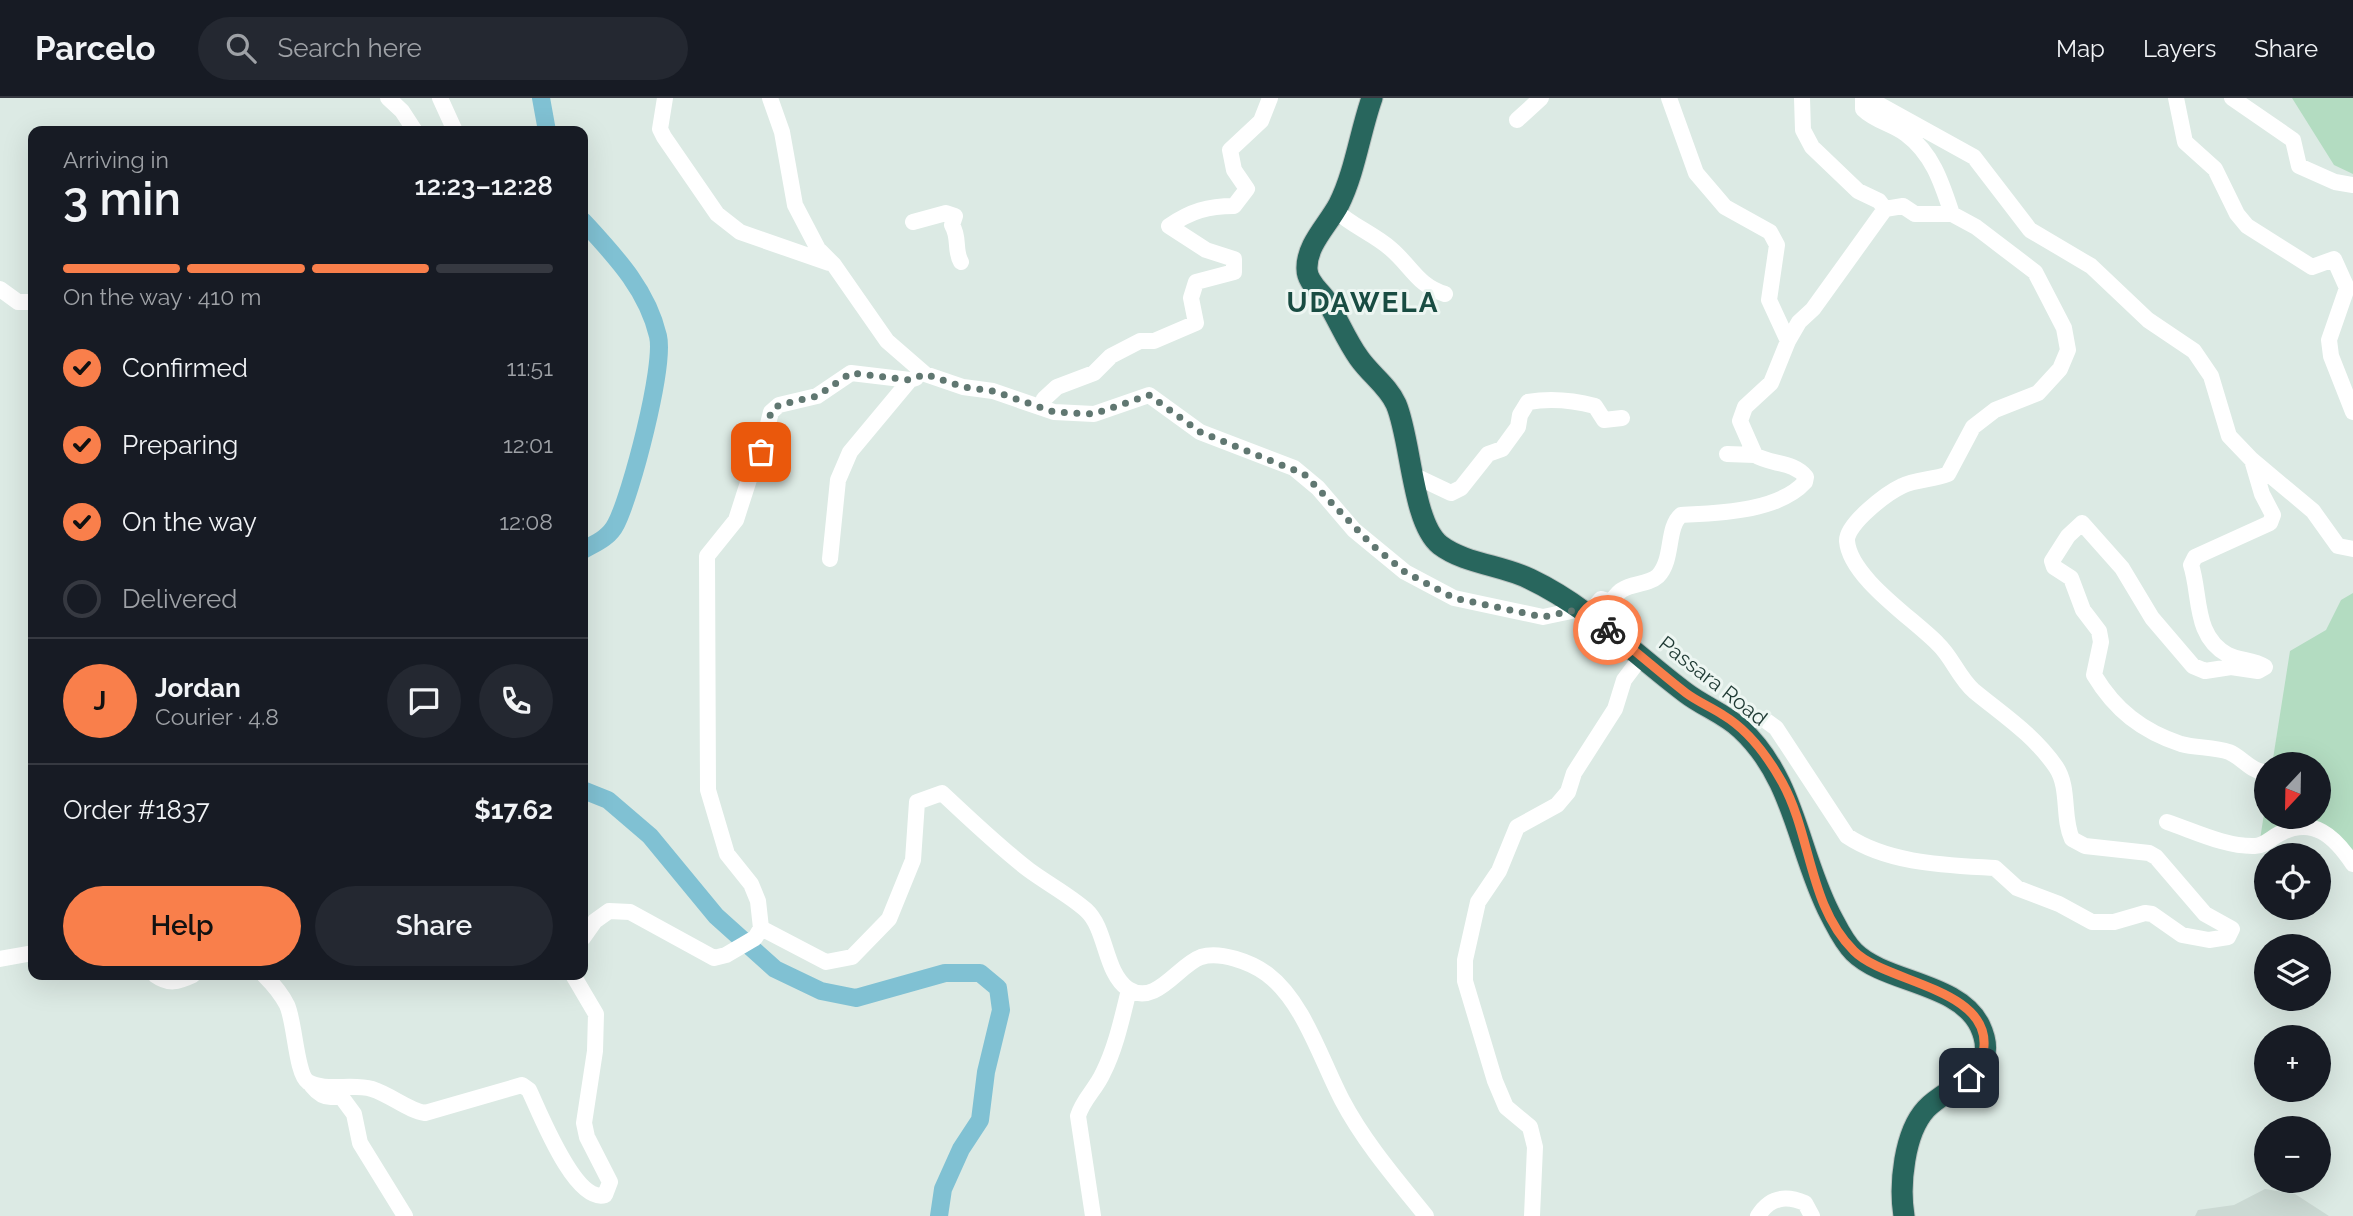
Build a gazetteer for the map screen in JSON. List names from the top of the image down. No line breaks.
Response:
{"streets":{"highway":["Passara Road"]},"districts":["UDAWELA"],"north":"bottom","page":{"header":"Parcelo","search":"Search here","nav":["Map","Layers","Share"],"heading":["3 min","Arriving in","12:23–12:28"],"panel":["Jordan","Courier · 4.8","Order #1837","$17.62"],"bar":"On the way · 410 m","list":[["Confirmed","11:51"],["Preparing","12:01"],["On the way","12:08"],"Delivered"],"round":"J","map_buttons":["+","−"],"buttons":["Help","Share"]}}
